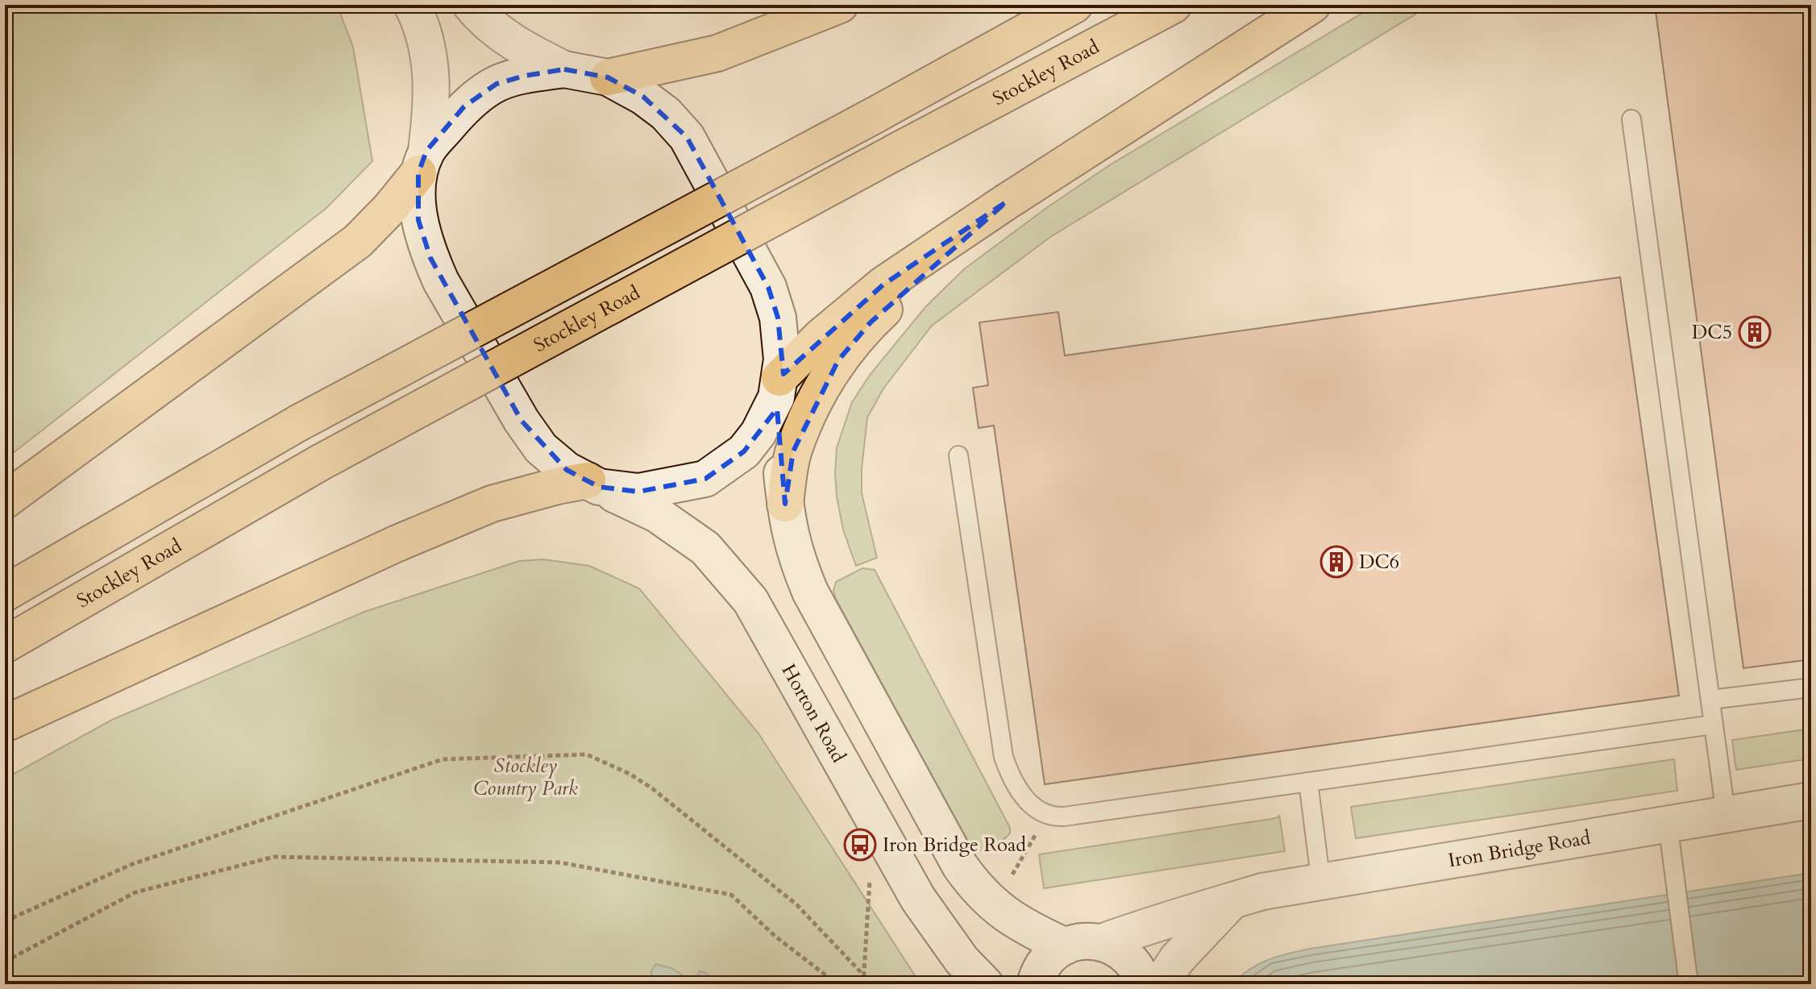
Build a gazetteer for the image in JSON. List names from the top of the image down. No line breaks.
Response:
{"streets":{"main road":["Stockley Road"],"street":["Horton Road","Iron Bridge Road"]},"parks":["Stockley Country Park"],"places":{"building":["DC5","DC6"],"bus stop":["Iron Bridge Road"]}}
